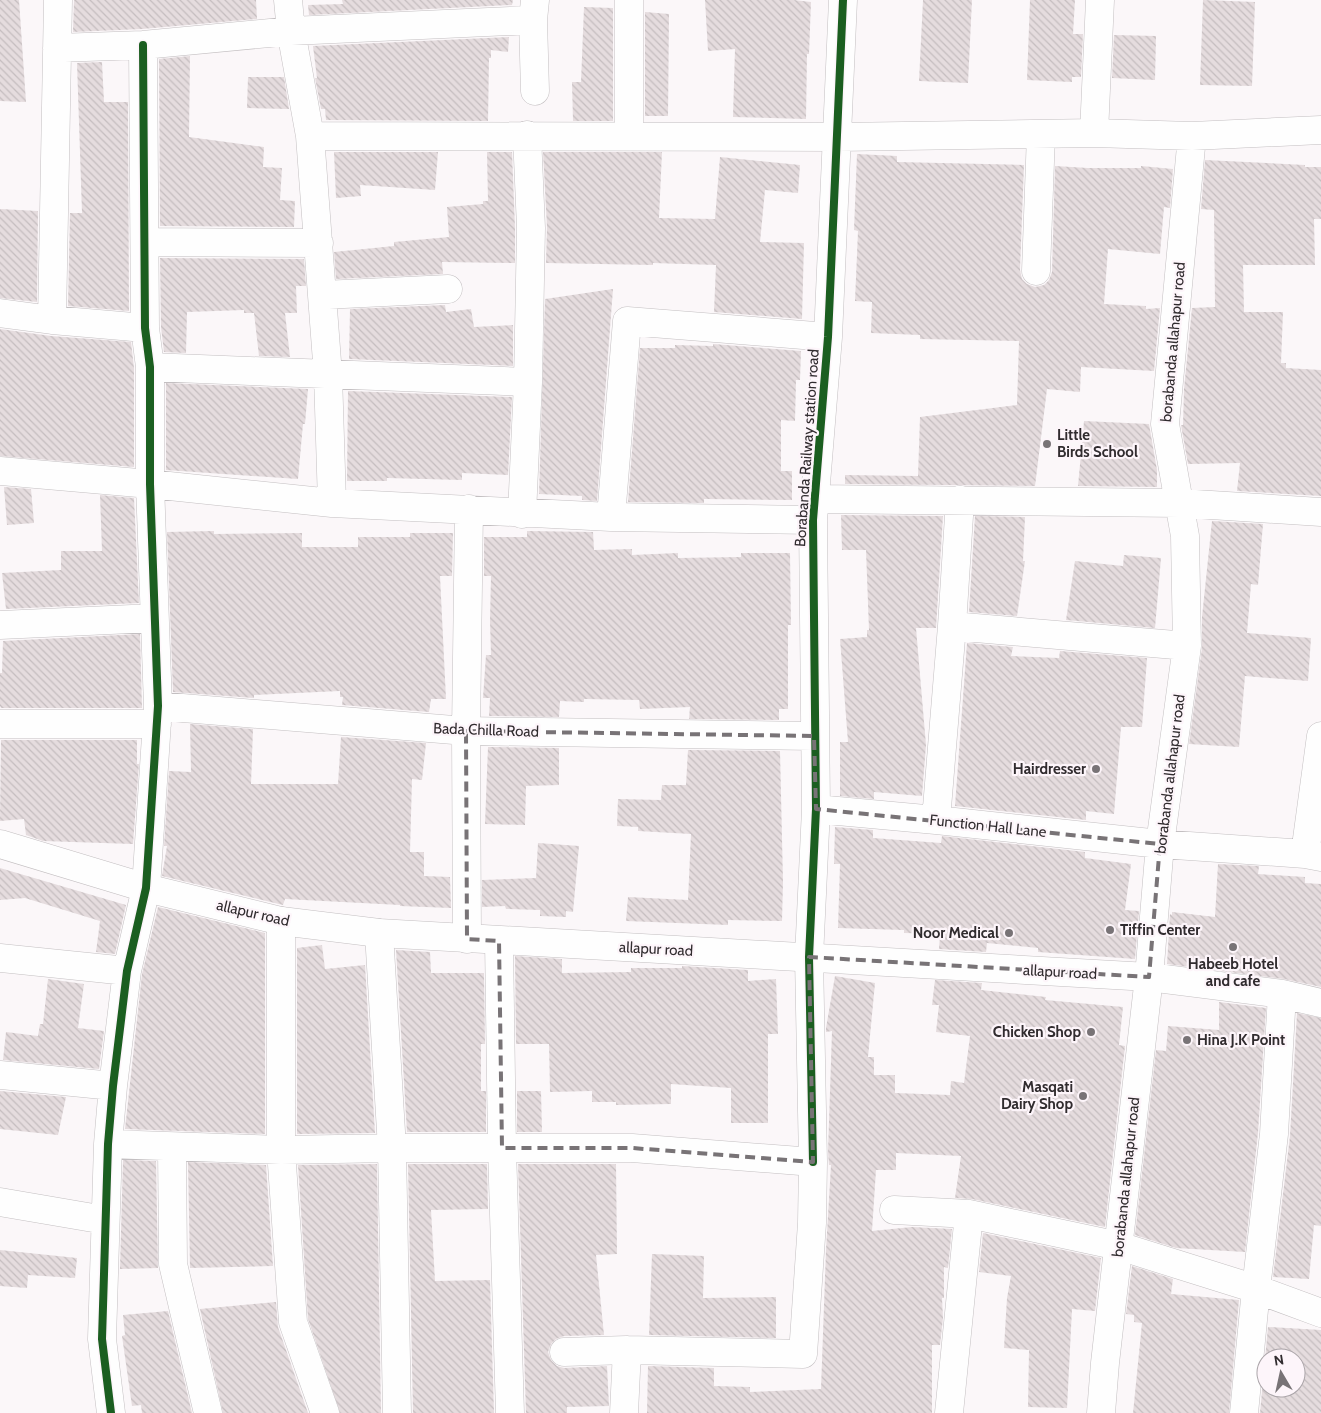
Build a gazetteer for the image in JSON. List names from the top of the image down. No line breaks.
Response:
{"streets":{"street":["borabanda allahapur road","Borabanda Railway station road","Bada Chilla Road","Function Hall Lane","allapur road"]},"crossings":[["borabanda allahapur road","Function Hall Lane"],["borabanda allahapur road","allapur road"],["Borabanda Railway station road","Bada Chilla Road"],["Borabanda Railway station road","Function Hall Lane"],["Borabanda Railway station road","allapur road"]],"places":["Little Birds School","Hairdresser","Tiffin Center","Noor Medical","Habeeb Hotel and cafe","Chicken Shop","Hina J.K Point","Masqati Dairy Shop"],"north":"top"}
